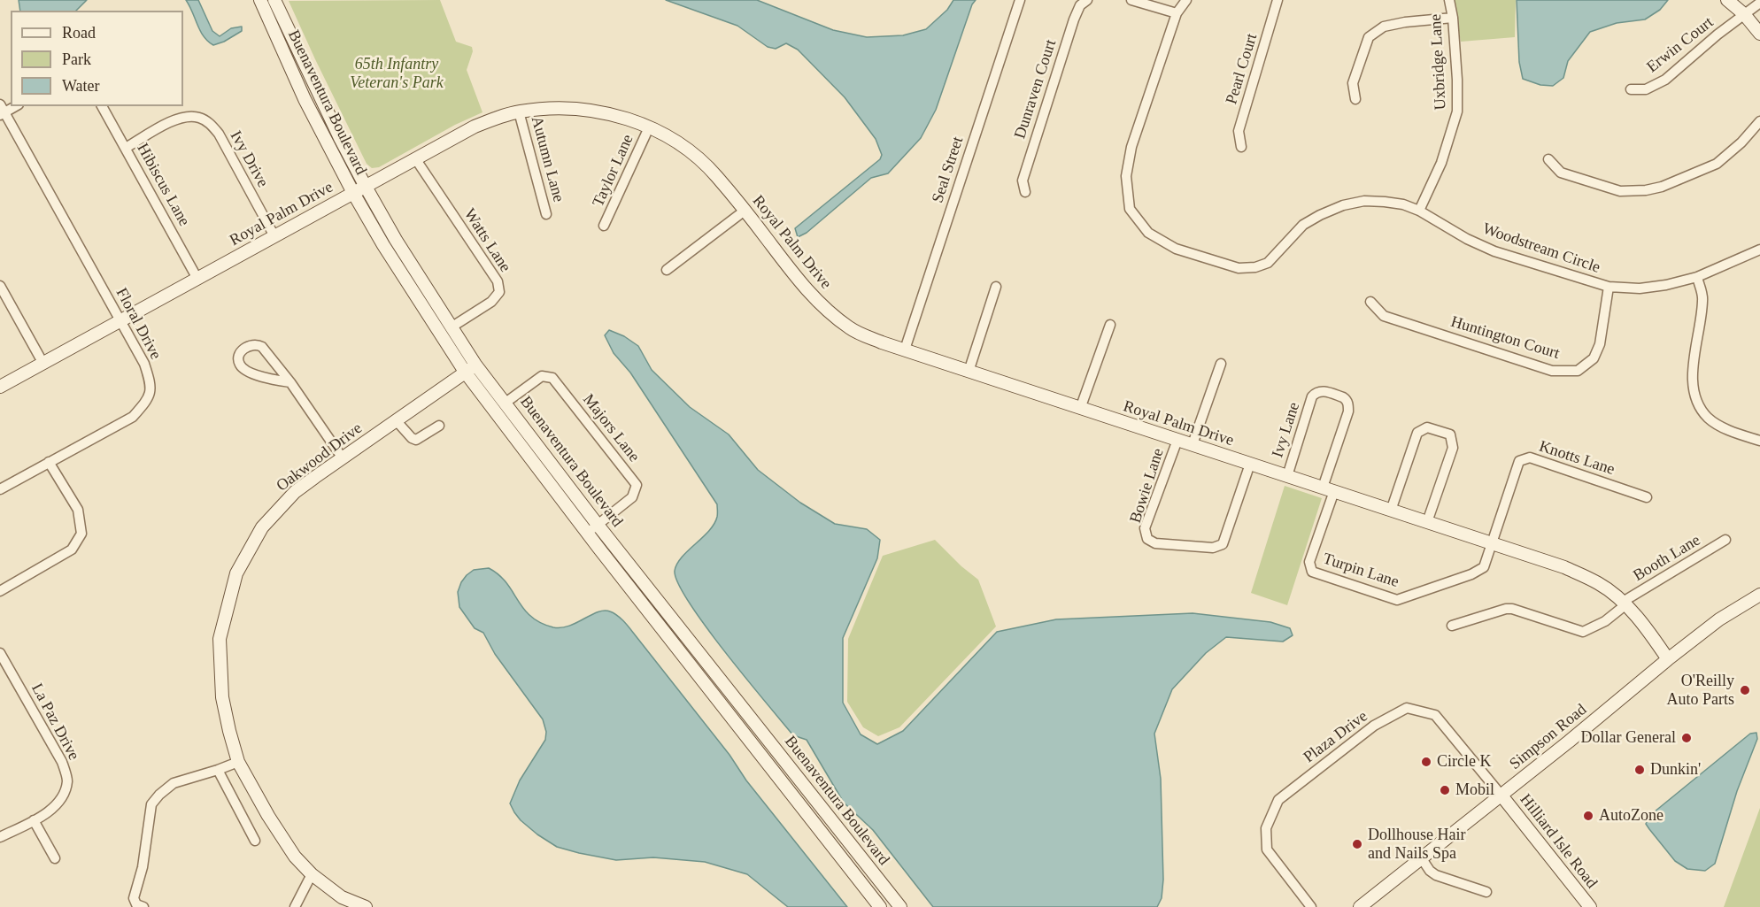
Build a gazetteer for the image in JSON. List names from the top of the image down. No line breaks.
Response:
{"streets":{"street":["Erwin Court","Uxbridge Lane","Pearl Court","Dunraven Court","Buenaventura Boulevard","Ivy Drive","Autumn Lane","Seal Street","Taylor Lane","Hibiscus Lane","Royal Palm Drive","Watts Lane","Woodstream Circle","Floral Drive","Huntington Court","Majors Lane","Ivy Lane","Oakwood Drive","Knotts Lane","Bowie Lane","Booth Lane","Turpin Lane","La Paz Drive","Plaza Drive","Simpson Road","Hilliard Isle Road"]},"crossings":[["Uxbridge Lane","Woodstream Circle"],["Buenaventura Boulevard","Royal Palm Drive"],["Buenaventura Boulevard","Watts Lane"],["Buenaventura Boulevard","Majors Lane"],["Buenaventura Boulevard","Oakwood Drive"],["Ivy Drive","Hibiscus Lane"],["Ivy Drive","Royal Palm Drive"],["Autumn Lane","Royal Palm Drive"],["Seal Street","Royal Palm Drive"],["Taylor Lane","Royal Palm Drive"],["Hibiscus Lane","Royal Palm Drive"],["Royal Palm Drive","Watts Lane"],["Royal Palm Drive","Floral Drive"],["Royal Palm Drive","Ivy Lane"],["Royal Palm Drive","Knotts Lane"],["Royal Palm Drive","Bowie Lane"],["Royal Palm Drive","Booth Lane"],["Royal Palm Drive","Turpin Lane"],["Royal Palm Drive","Simpson Road"],["Woodstream Circle","Huntington Court"],["Ivy Lane","Turpin Lane"],["Knotts Lane","Turpin Lane"],["Plaza Drive","Simpson Road"],["Plaza Drive","Hilliard Isle Road"],["Simpson Road","Hilliard Isle Road"]],"parks":["65th Infantry Veteran's Park"],"places":["O'Reilly Auto Parts","Dollar General","Circle K","Dunkin'","Mobil","AutoZone","Dollhouse Hair and Nails Spa"],"legend":["Road","Park","Water"]}
